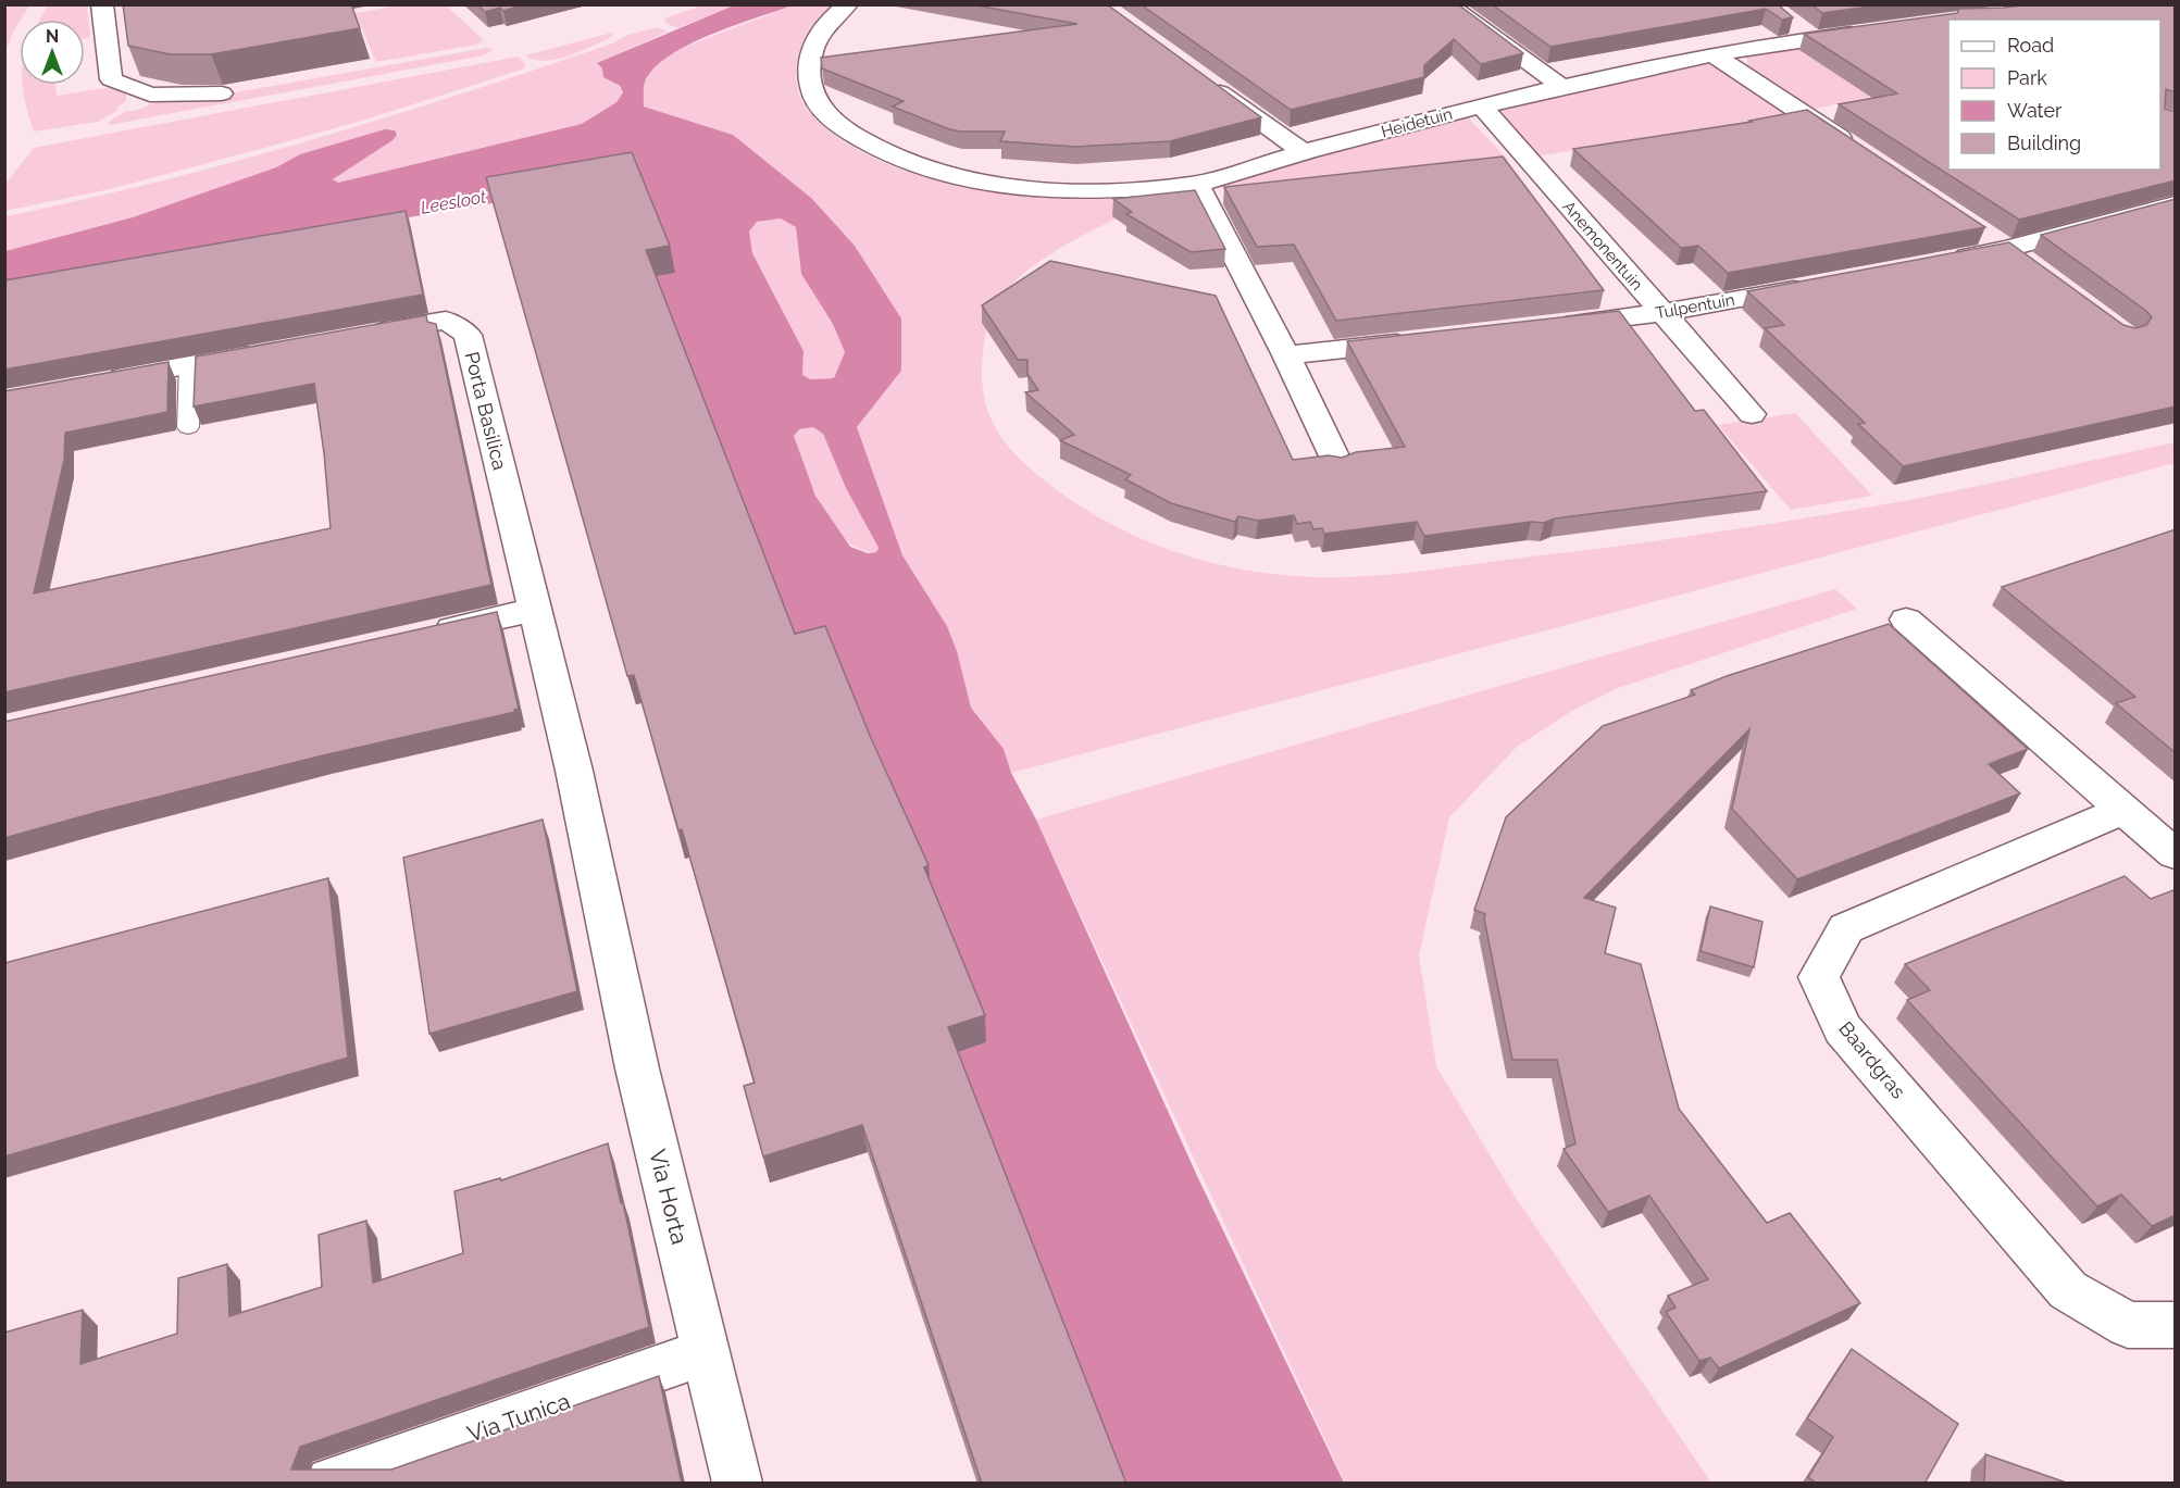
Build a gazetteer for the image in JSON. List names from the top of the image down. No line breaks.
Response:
{"streets":{"street":["Heidetuin","Anemonentuin","Tulpentuin","Porta Basilica","Baardgras","Via Horta","Via Tunica"]},"crossings":[["Heidetuin","Anemonentuin"],["Anemonentuin","Tulpentuin"],["Porta Basilica","Via Horta"],["Via Horta","Via Tunica"]],"water":["Leesloot"],"legend":["Road","Park","Water","Building"],"north":"top"}
